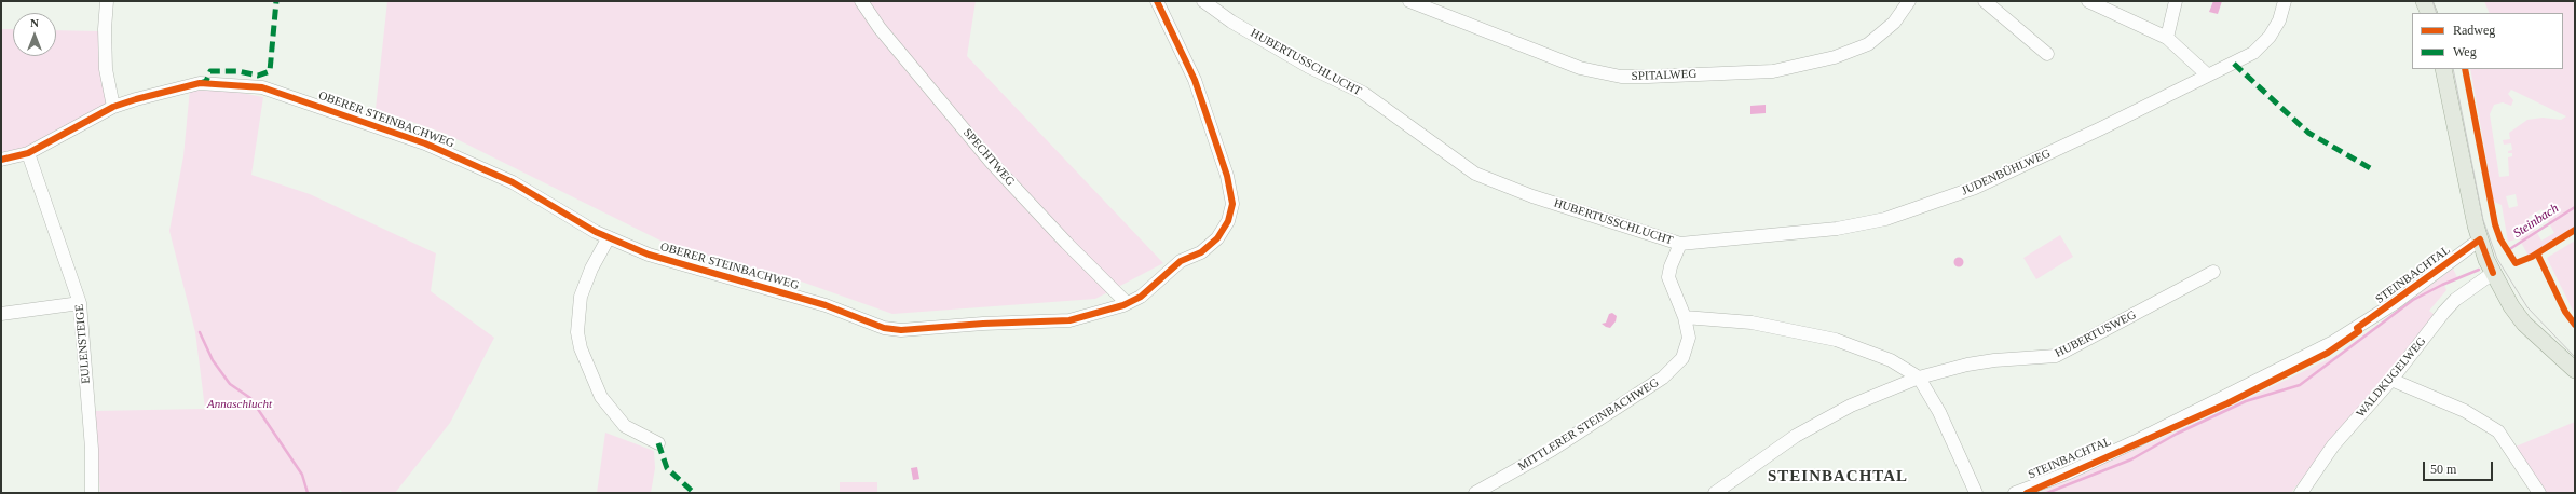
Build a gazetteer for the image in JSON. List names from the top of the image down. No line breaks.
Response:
{"streets":{"street":["HUBERTUSSCHLUCHT","SPITALWEG","OBERER STEINBACHWEG","SPECHTWEG","JUDENBÜHLWEG","STEINBACHTAL","HUBERTUSWEG","EULENSTEIGE","WALDKUGELWEG","MITTLERER STEINBACHWEG"]},"crossings":[["HUBERTUSSCHLUCHT","JUDENBÜHLWEG"],["HUBERTUSSCHLUCHT","MITTLERER STEINBACHWEG"],["OBERER STEINBACHWEG","SPECHTWEG"],["OBERER STEINBACHWEG","EULENSTEIGE"]],"districts":["STEINBACHTAL"],"water":["Steinbach"],"parks":["Annaschlucht"],"legend":["Radweg","Weg"],"scale_bar":"50 m","north":"top"}
